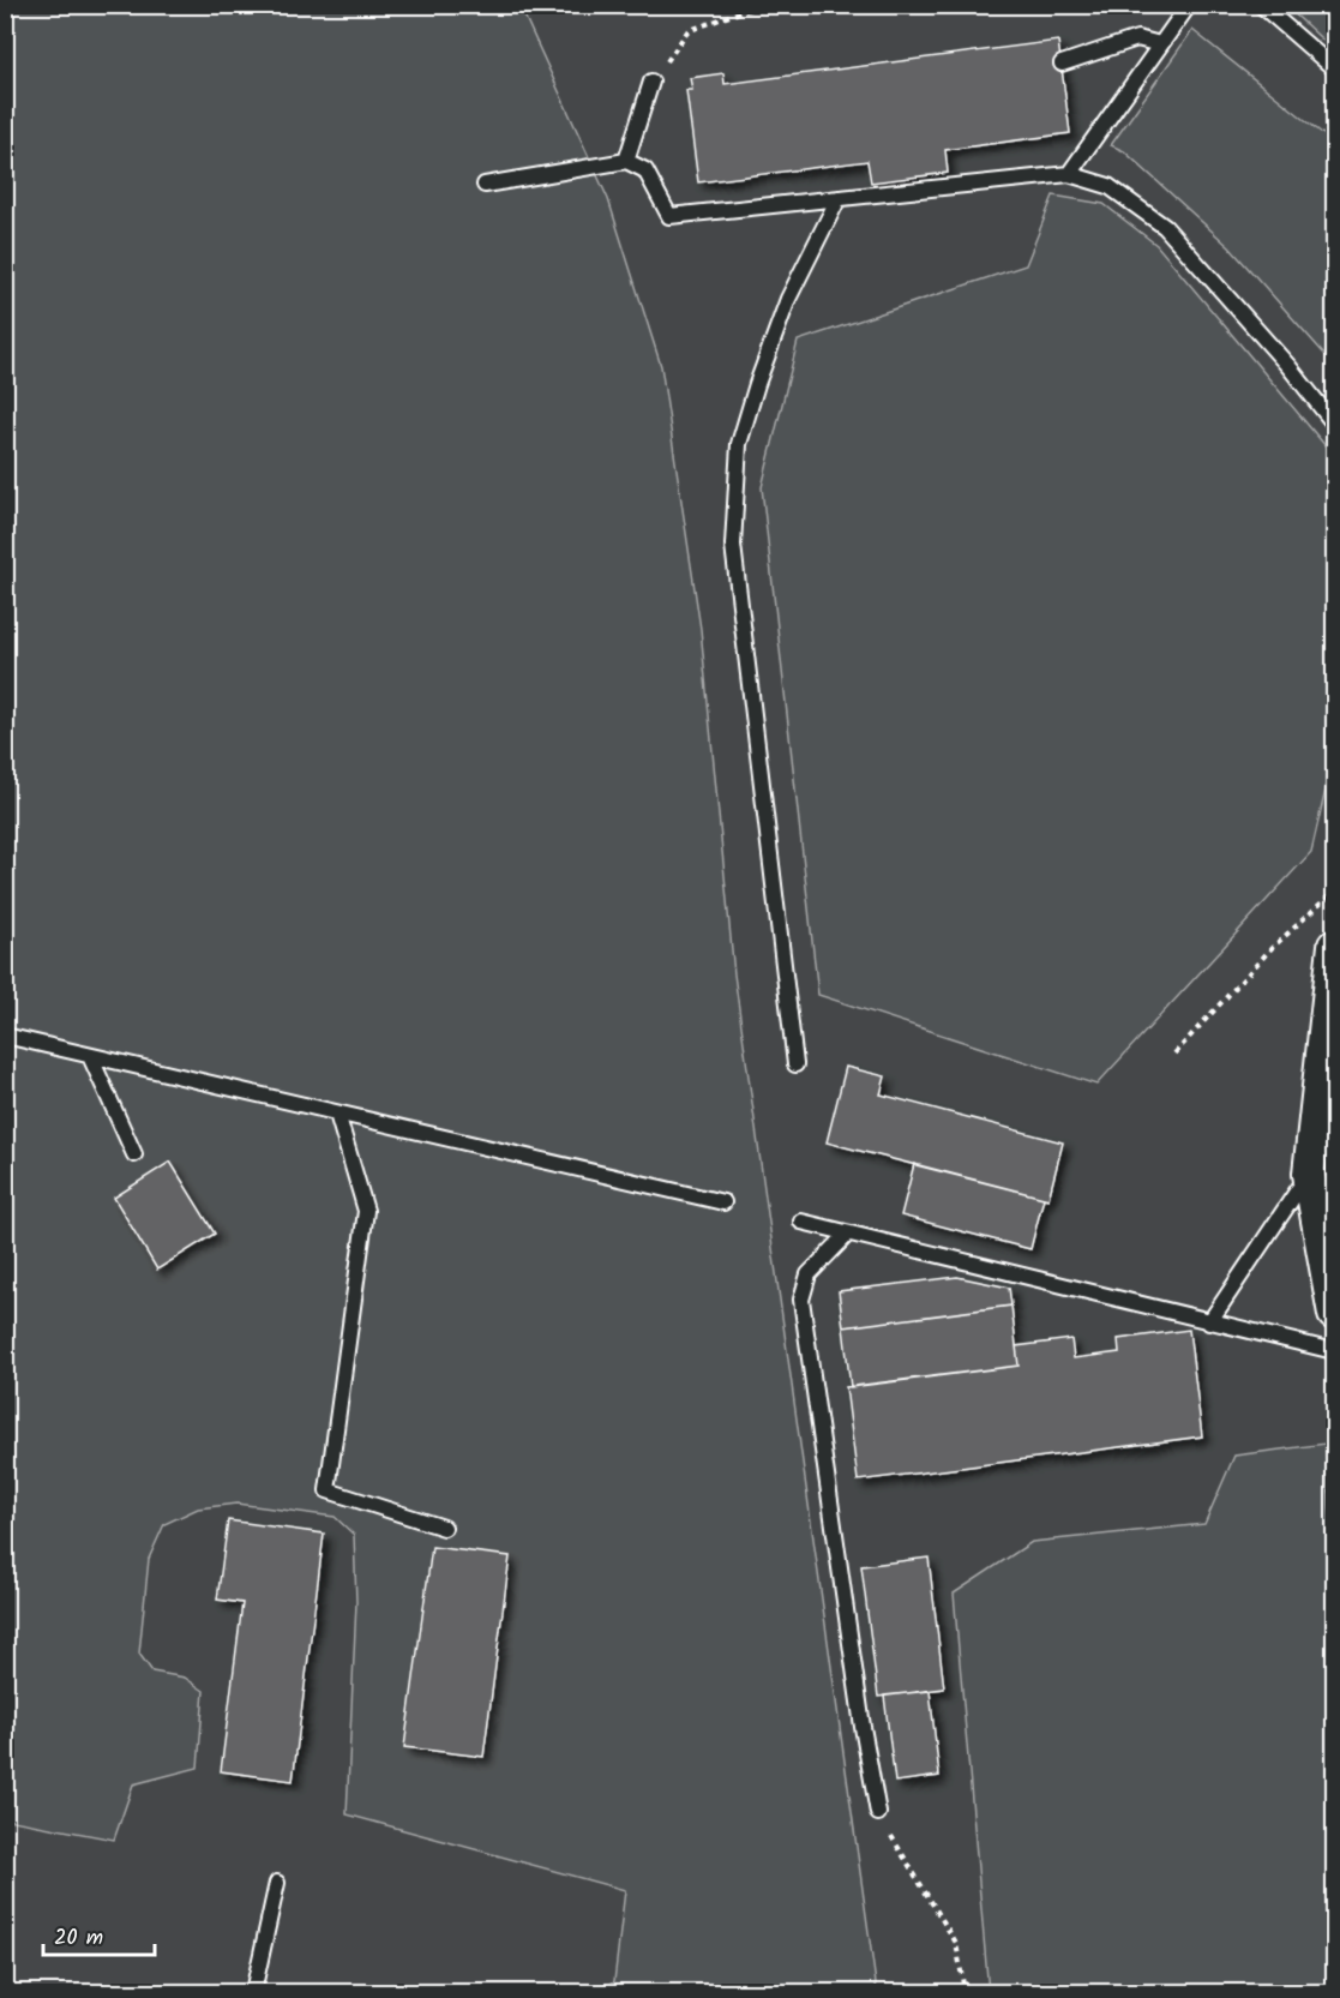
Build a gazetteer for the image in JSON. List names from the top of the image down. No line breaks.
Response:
{"scale_bar":"20 m"}
